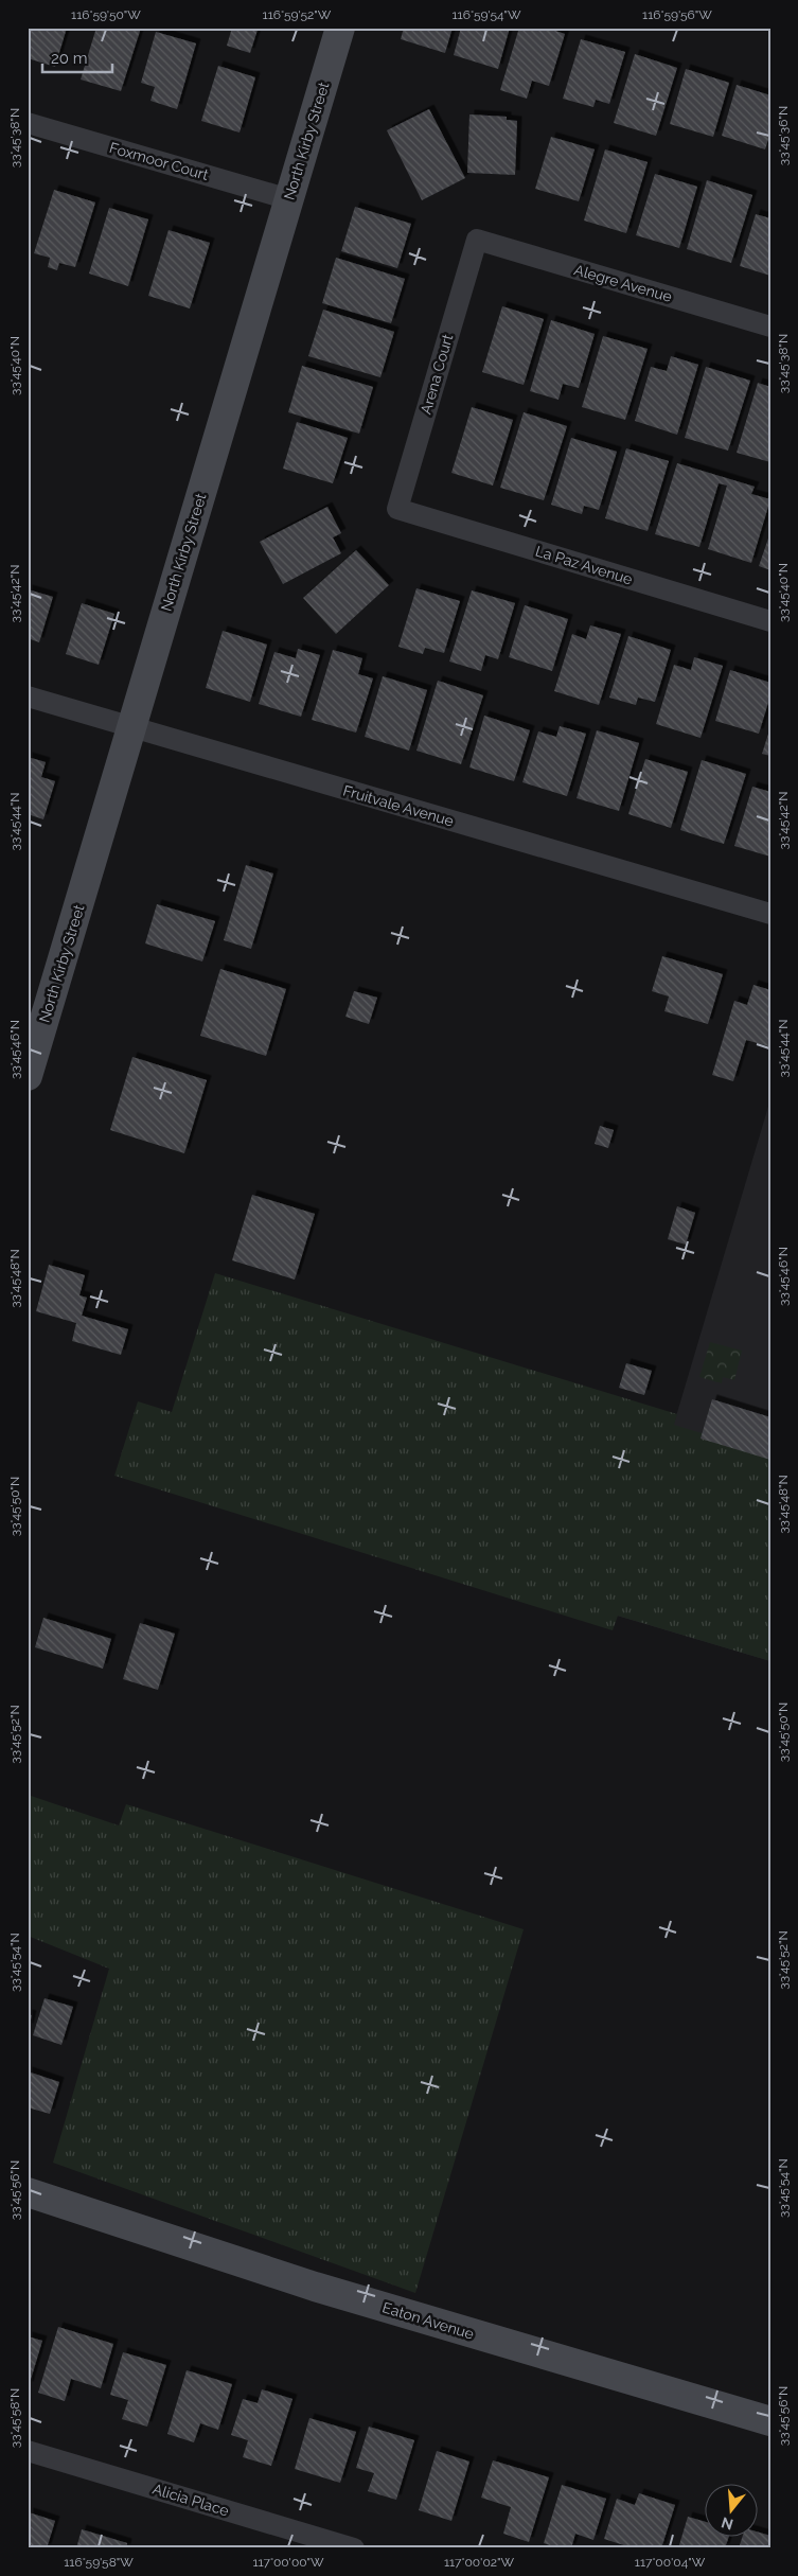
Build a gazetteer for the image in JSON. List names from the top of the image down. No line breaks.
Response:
{"streets":{"street":["North Kirby Street","Foxmoor Court","Alegre Avenue","Arena Court","La Paz Avenue","Fruitvale Avenue","Eaton Avenue","Alicia Place"]},"crossings":[["North Kirby Street","Foxmoor Court"],["North Kirby Street","Fruitvale Avenue"],["Alegre Avenue","Arena Court"],["Arena Court","La Paz Avenue"]],"scale_bar":"20 m","north":"bottom","coordinates":["116°59'50\"W","116°59'52\"W","116°59'54\"W","116°59'56\"W","33°45'36\"N","33°45'38\"N","33°45'40\"N","33°45'42\"N","33°45'44\"N","33°45'46\"N","33°45'48\"N","33°45'50\"N","33°45'52\"N","33°45'54\"N","33°45'56\"N","33°45'58\"N","116°59'58\"W","117°00'00\"W","117°00'02\"W","117°00'04\"W"]}
